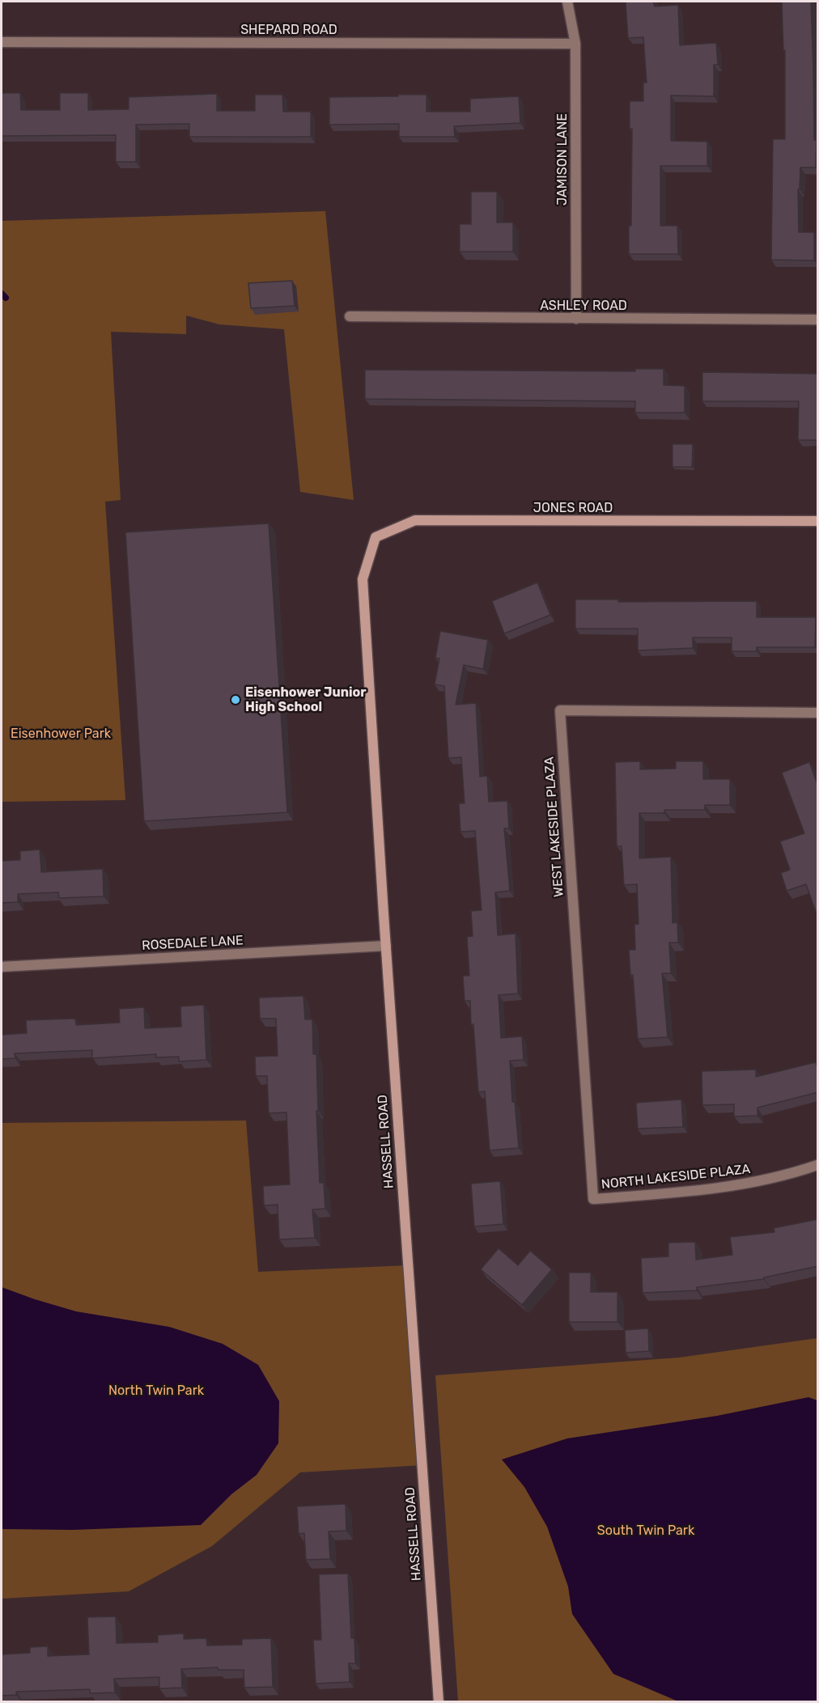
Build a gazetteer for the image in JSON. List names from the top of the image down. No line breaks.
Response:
{"streets":{"street":["SHEPARD ROAD","JAMISON LANE","ASHLEY ROAD","JONES ROAD","WEST LAKESIDE PLAZA","ROSEDALE LANE","HASSELL ROAD","NORTH LAKESIDE PLAZA"]},"crossings":[["SHEPARD ROAD","JAMISON LANE"],["JAMISON LANE","ASHLEY ROAD"],["JONES ROAD","HASSELL ROAD"],["WEST LAKESIDE PLAZA","NORTH LAKESIDE PLAZA"],["ROSEDALE LANE","HASSELL ROAD"]],"parks":["Eisenhower Park","North Twin Park","South Twin Park"],"places":["Eisenhower Junior High School"]}
